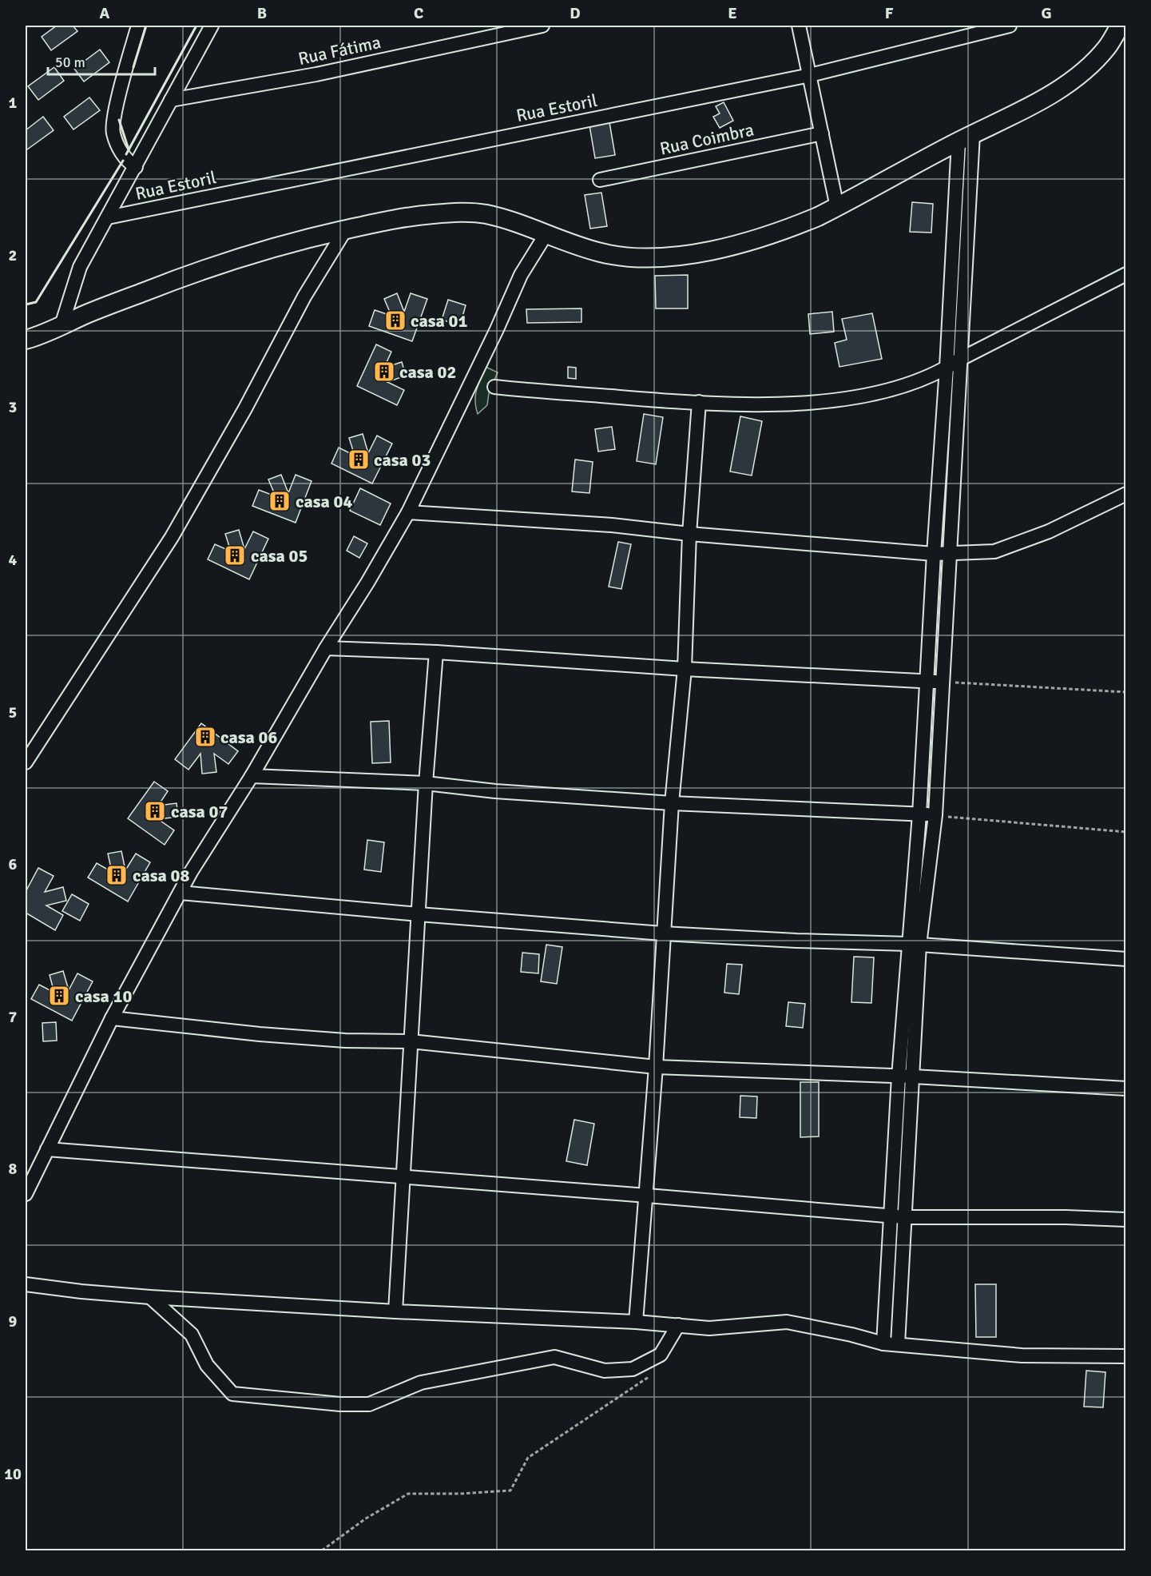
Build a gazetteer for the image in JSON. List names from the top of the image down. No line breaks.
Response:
{"streets":{"street":["Rua Fátima","Rua Estoril","Rua Coimbra"]},"places":{"building":["casa 01","casa 02","casa 03","casa 04","casa 05","casa 06","casa 07","casa 08","casa 10"]},"scale_bar":"50 m","grid":{"columns":["A","B","C","D","E","F","G"],"rows":["1","2","3","4","5","6","7","8","9","10"]}}
